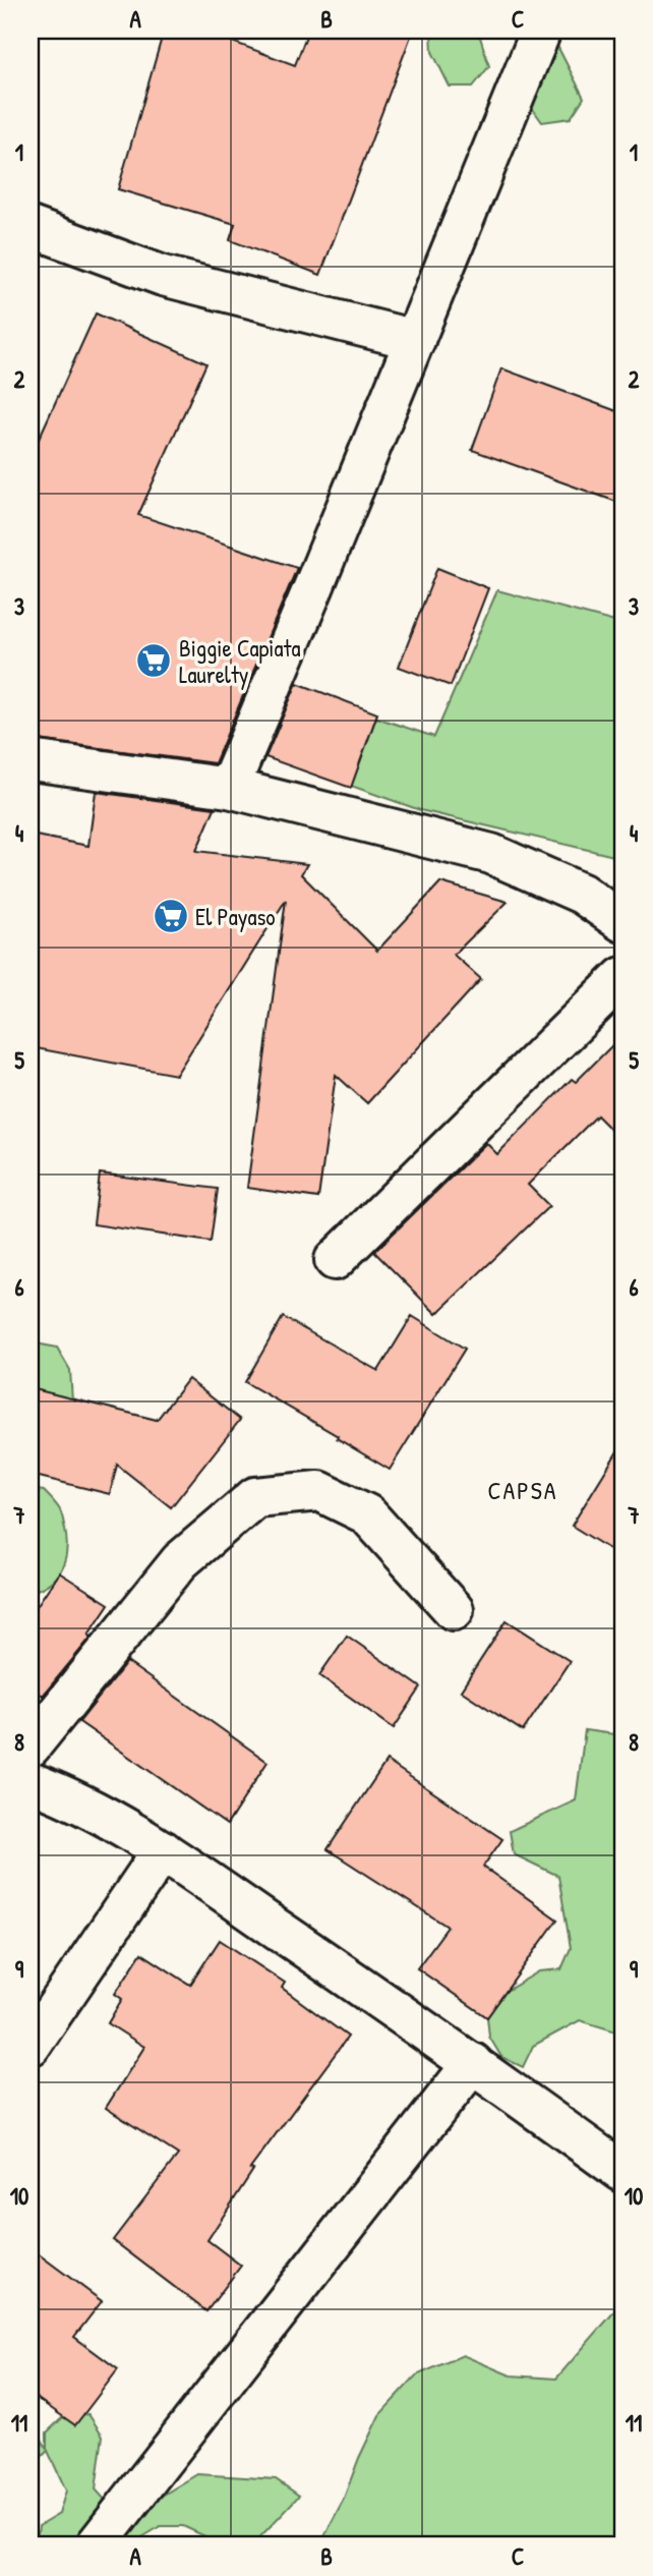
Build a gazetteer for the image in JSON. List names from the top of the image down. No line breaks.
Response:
{"districts":["CAPSA"],"places":{"supermarket":["Biggie Capiata Laurelty","El Payaso"]},"grid":{"columns":["A","B","C"],"rows":["1","2","3","4","5","6","7","8","9","10","11"]}}
